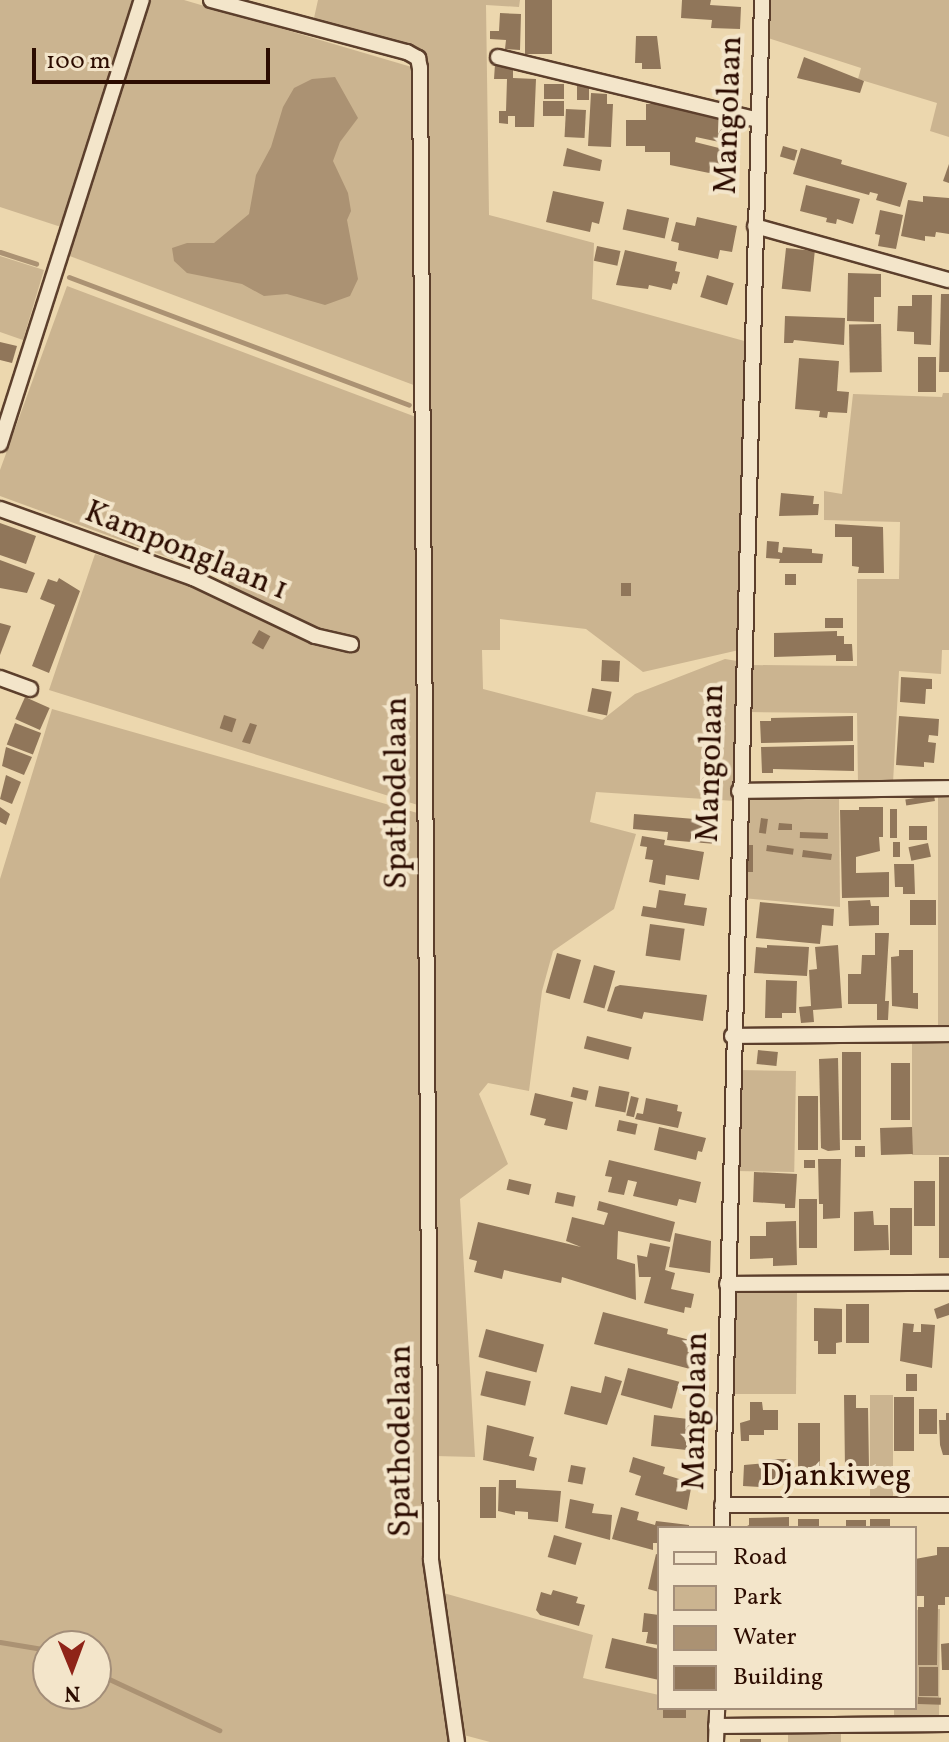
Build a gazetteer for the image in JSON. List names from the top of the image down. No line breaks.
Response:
{"streets":{"street":["Mangolaan","Kamponglaan 1","Spathodelaan","Djankiweg"]},"crossings":[["Mangolaan","Djankiweg"]],"legend":["Road","Park","Water","Building"],"scale_bar":"100 m","north":"bottom"}
